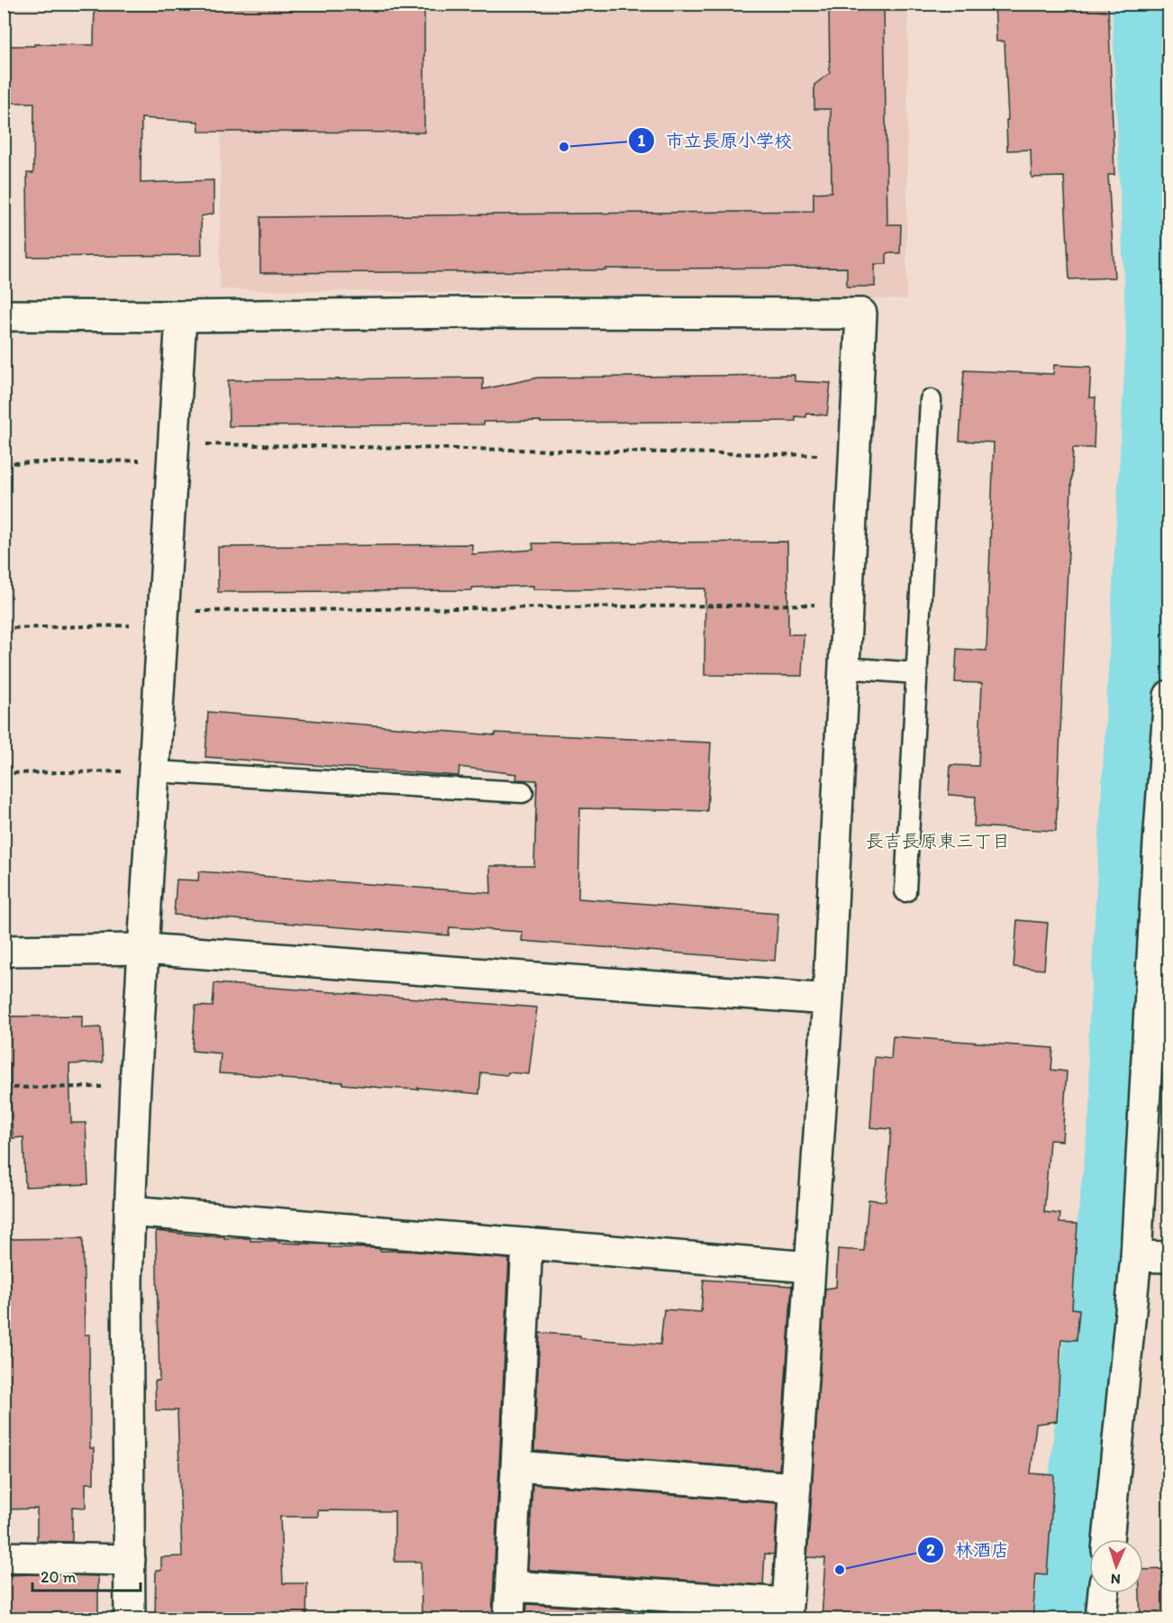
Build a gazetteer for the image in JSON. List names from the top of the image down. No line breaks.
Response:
{"districts":["長吉長原東三丁目"],"places":["市立長原小学校","林酒店"],"scale_bar":"20 m","north":"bottom"}
